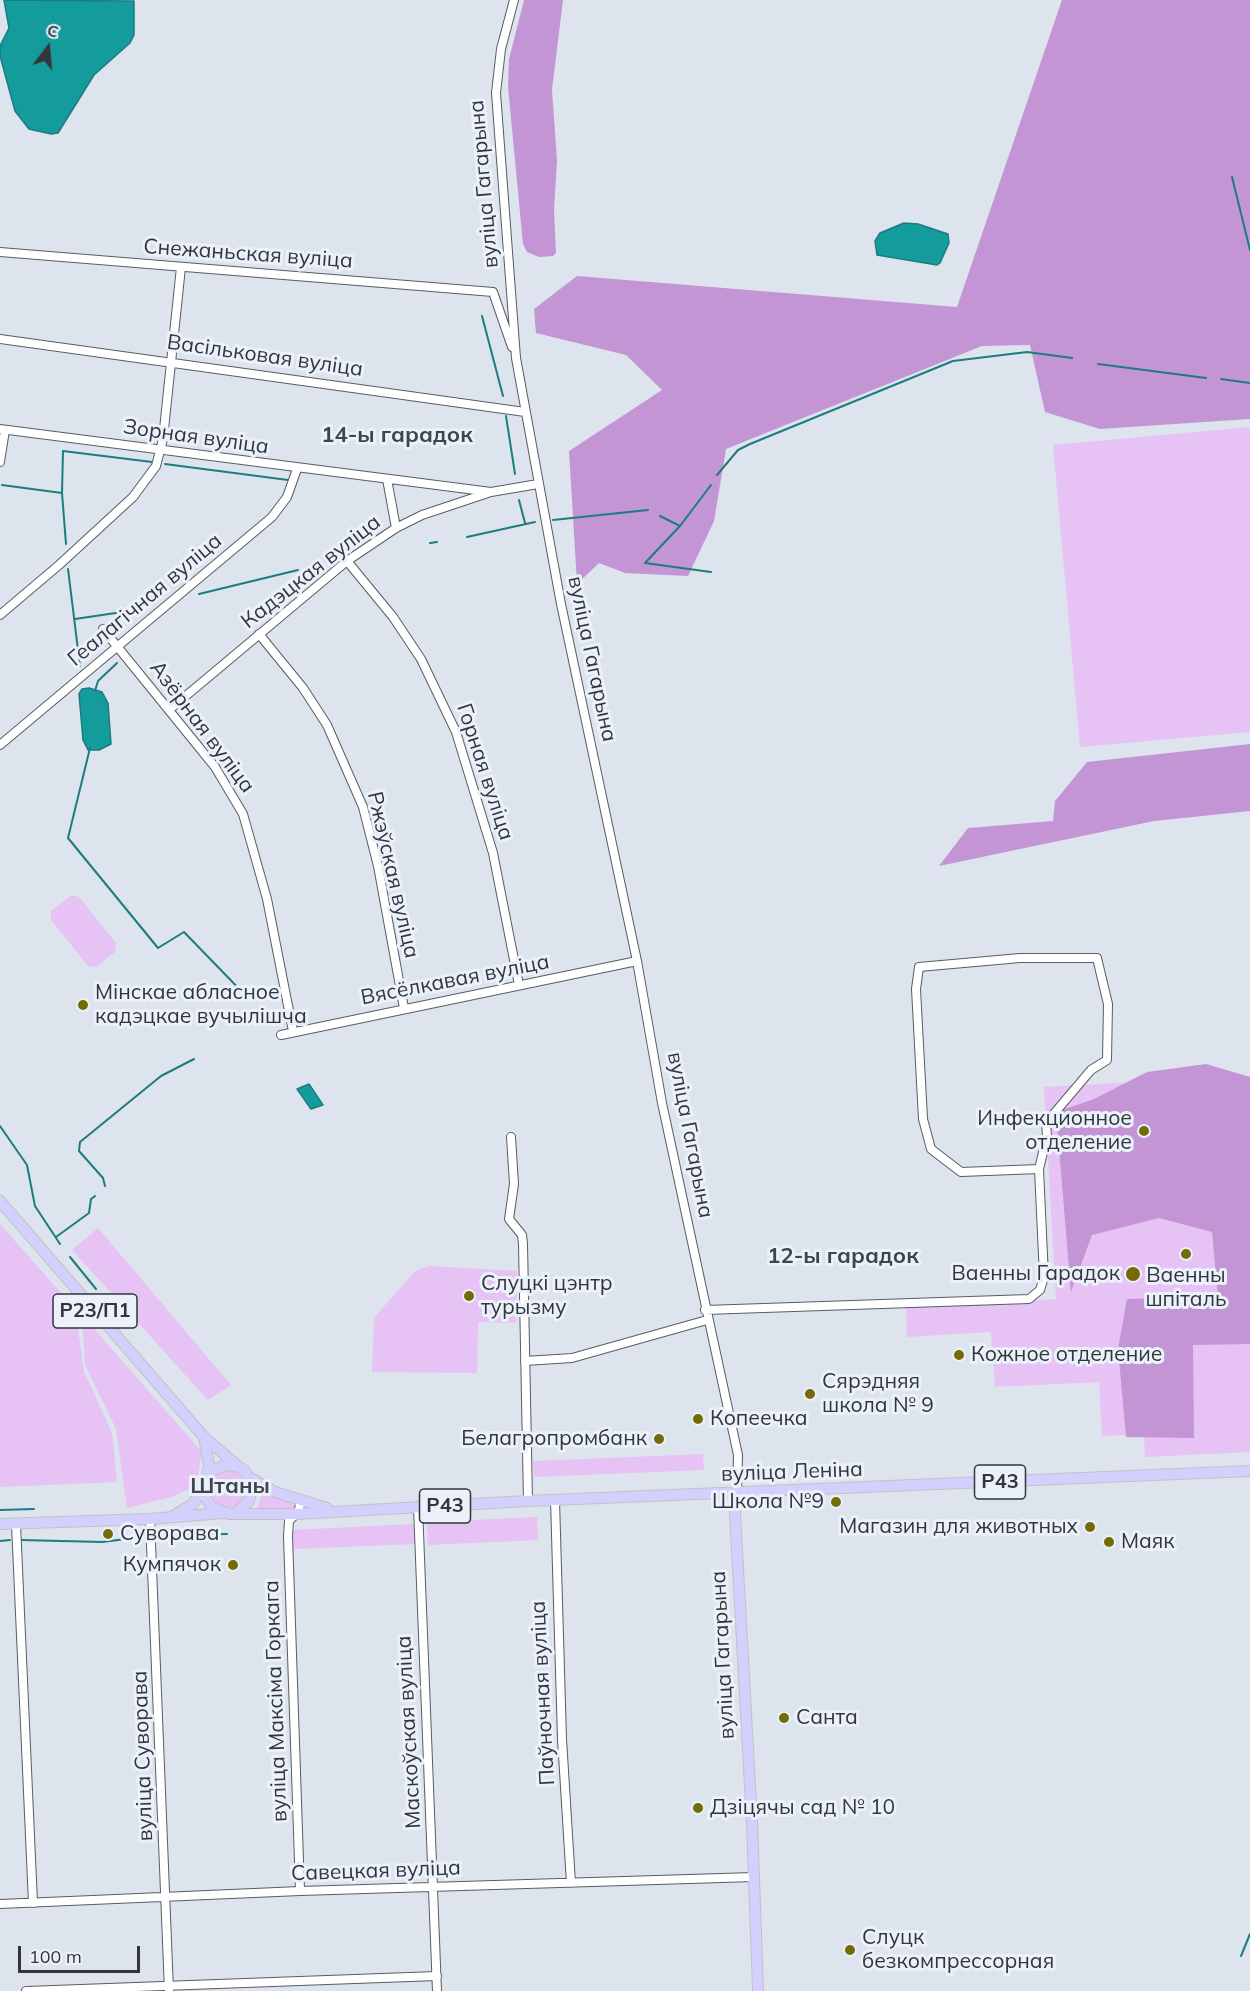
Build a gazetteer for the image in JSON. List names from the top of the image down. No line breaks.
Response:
{"streets":{"main road":["вуліца Гагарына","Р23/П1","вуліца Леніна","Р43"],"street":["Снежаньская вуліца","Васільковая вуліца","Зорная вуліца","Кадэцкая вуліца","Геалагічная вуліца","Азёрная вуліца","Горная вуліца","Ржэўская вуліца","Вясёлкавая вуліца","Паўночная вуліца","вуліца Максіма Горкага","Маскоўская вуліца","вуліца Суворава","Савецкая вуліца"]},"crossings":[["вуліца Гагарына","Снежаньская вуліца"],["вуліца Гагарына","Васільковая вуліца"],["вуліца Гагарына","Зорная вуліца"],["вуліца Гагарына","Вясёлкавая вуліца"],["вуліца Гагарына","вуліца Леніна"],["вуліца Гагарына","Савецкая вуліца"],["Зорная вуліца","Кадэцкая вуліца"],["Зорная вуліца","Геалагічная вуліца"],["Кадэцкая вуліца","Азёрная вуліца"],["Кадэцкая вуліца","Горная вуліца"],["Кадэцкая вуліца","Ржэўская вуліца"],["Геалагічная вуліца","Азёрная вуліца"],["Азёрная вуліца","Вясёлкавая вуліца"],["Горная вуліца","Вясёлкавая вуліца"],["Ржэўская вуліца","Вясёлкавая вуліца"],["Р23/П1","вуліца Леніна"],["Р23/П1","Р43"],["вуліца Леніна","Р43"],["вуліца Леніна","Паўночная вуліца"],["вуліца Леніна","вуліца Максіма Горкага"],["вуліца Леніна","Маскоўская вуліца"],["вуліца Леніна","вуліца Суворава"],["Паўночная вуліца","Савецкая вуліца"],["вуліца Максіма Горкага","Савецкая вуліца"],["Маскоўская вуліца","Савецкая вуліца"],["вуліца Суворава","Савецкая вуліца"]],"districts":["14-ы гарадок","12-ы гарадок","Штаны"],"places":["Мінскае абласное кадэцкае вучылішча","Инфекционное отделение","Ваенны шпіталь","Ваенны Гарадок","Слуцкі цэнтр турызму","Кожное отделение","Сярэдняя школа № 9","Копеечка","Белагропромбанк","Школа №9","Магазин для животных","Суворава","Маяк","Кумпячок","Санта","Дзіцячы сад № 10","Слуцк безкомпрессорная"],"scale_bar":"100 m","north":"top"}
